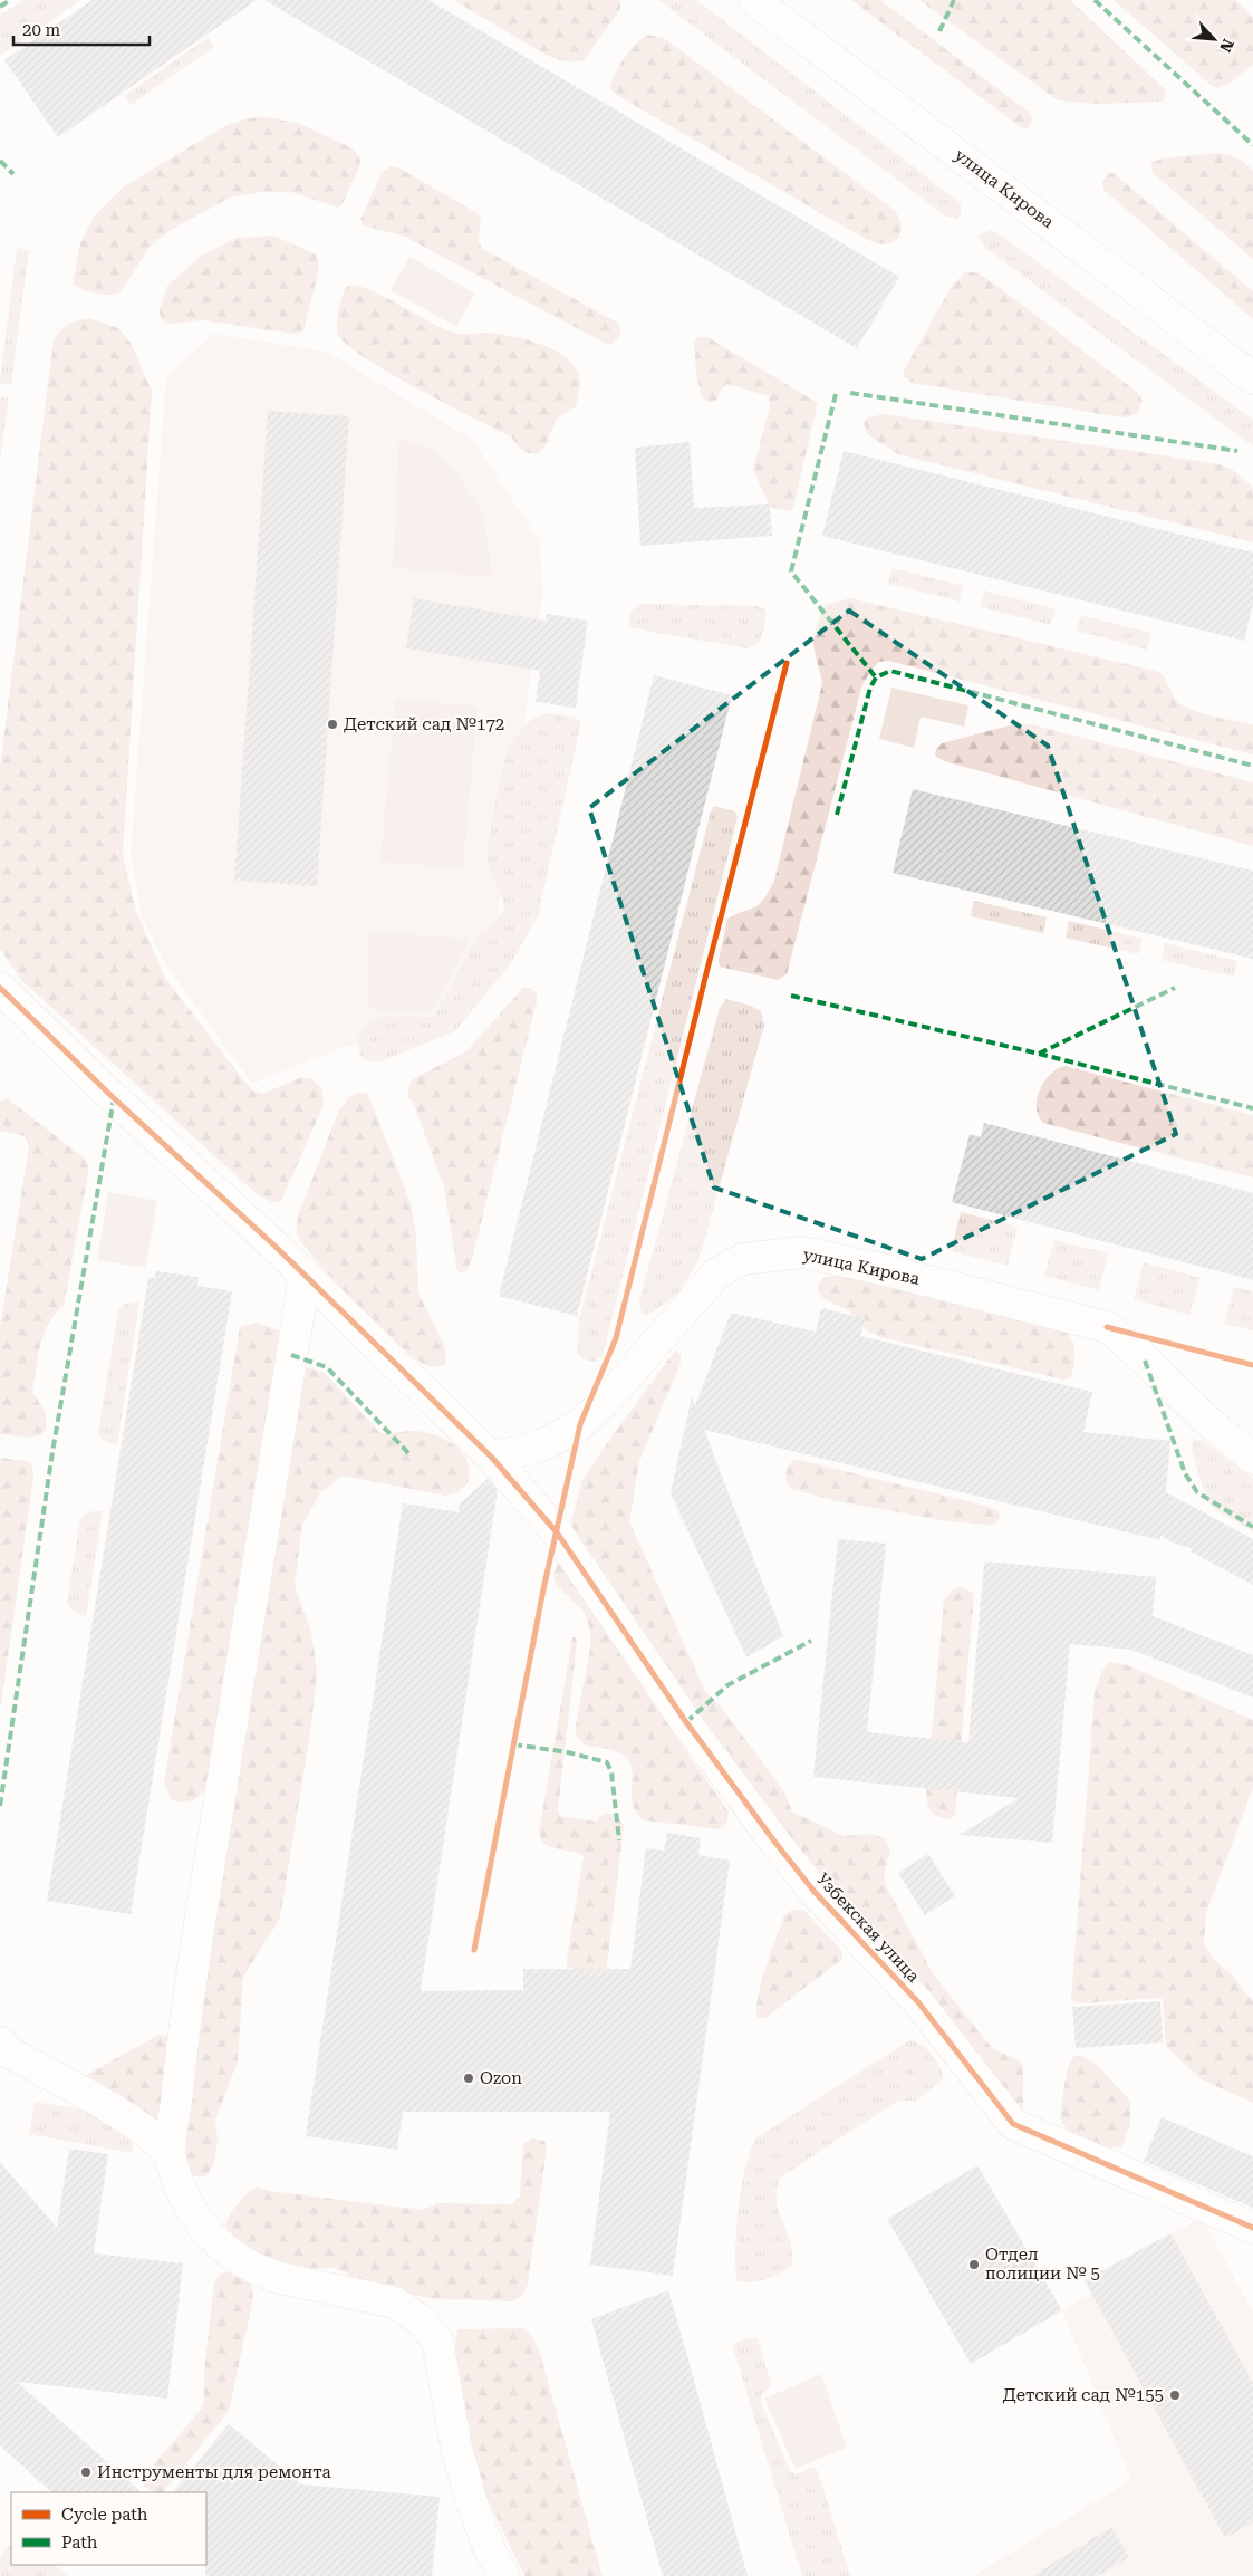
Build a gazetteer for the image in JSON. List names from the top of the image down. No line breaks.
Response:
{"streets":{"street":["улица Кирова","Узбекская улица"]},"crossings":[["улица Кирова","Узбекская улица"]],"places":["Детский сад №172","Ozon","Отдел полиции № 5","Детский сад №155","Инструменты для ремонта"],"legend":["Cycle path","Path"],"scale_bar":"20 m","north":"bottom right"}
